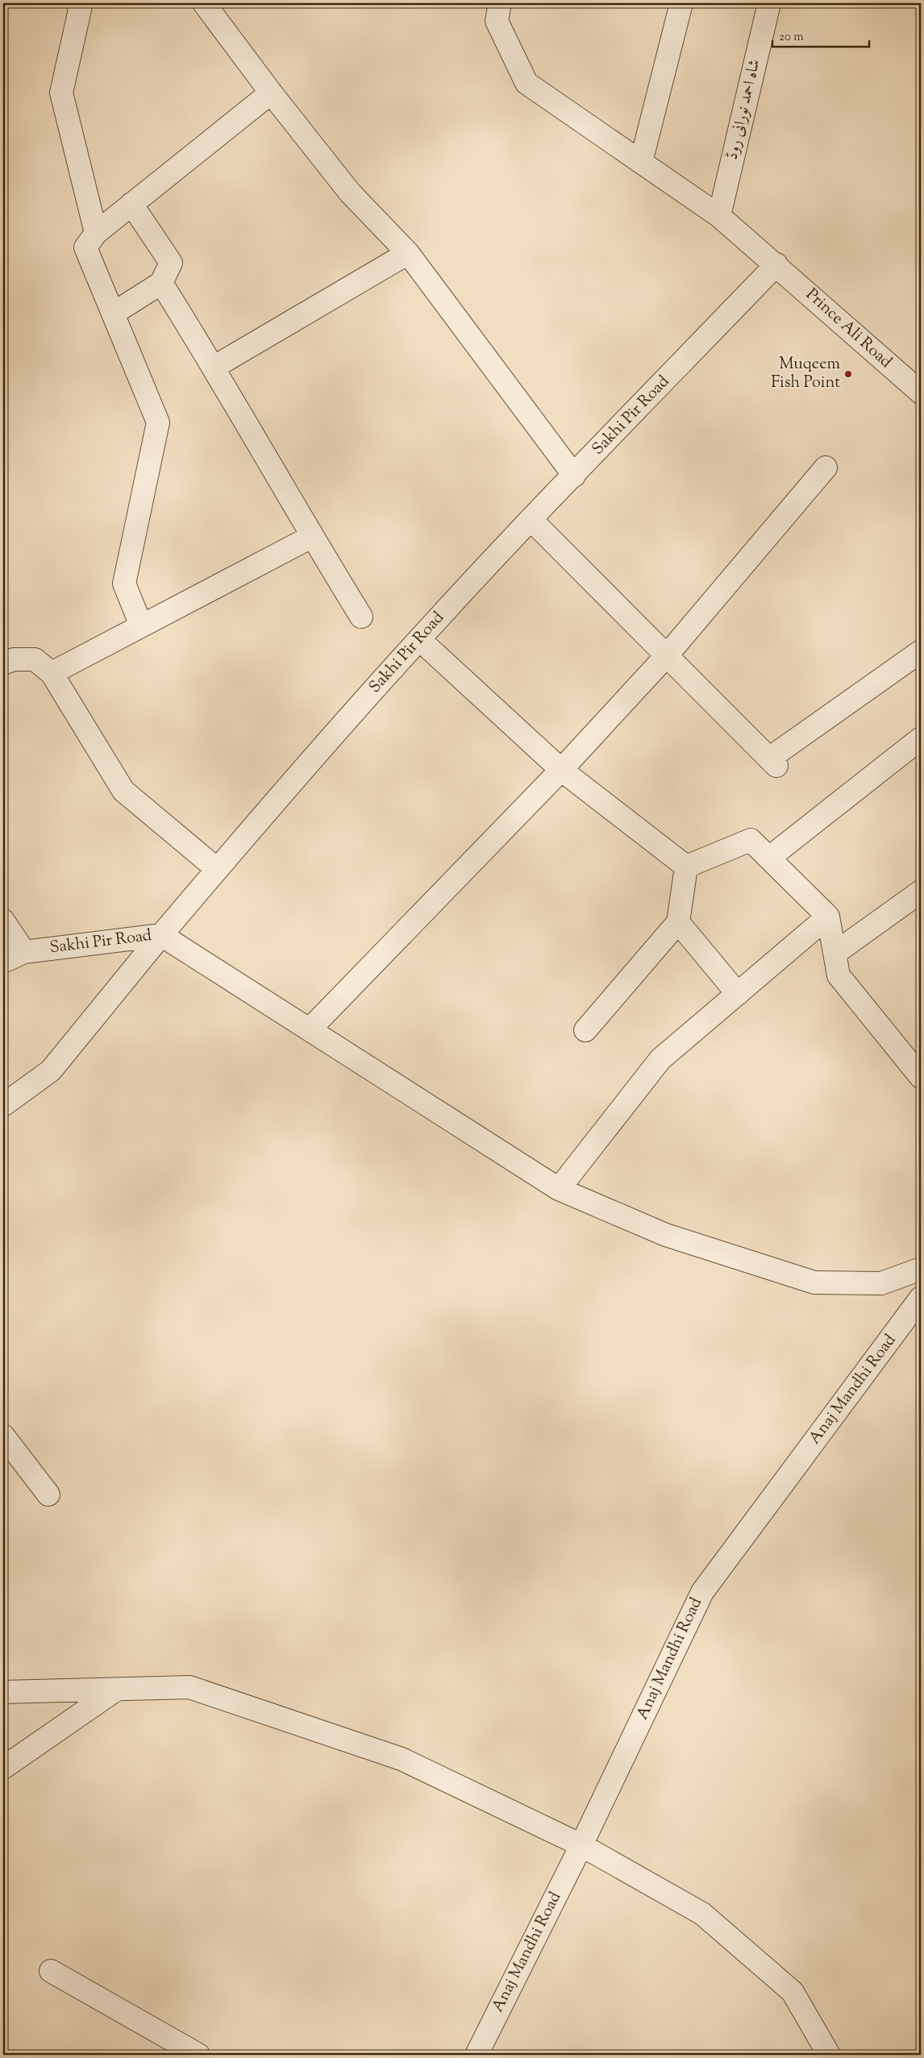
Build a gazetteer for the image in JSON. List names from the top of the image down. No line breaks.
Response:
{"streets":{"street":["شاہ احمد نورانی روڈ","Prince Ali Road","Sakhi Pir Road","Anaj Mandhi Road"]},"crossings":[["شاہ احمد نورانی روڈ","Prince Ali Road"],["Prince Ali Road","Sakhi Pir Road"]],"places":["Muqeem Fish Point"],"scale_bar":"20 m"}
